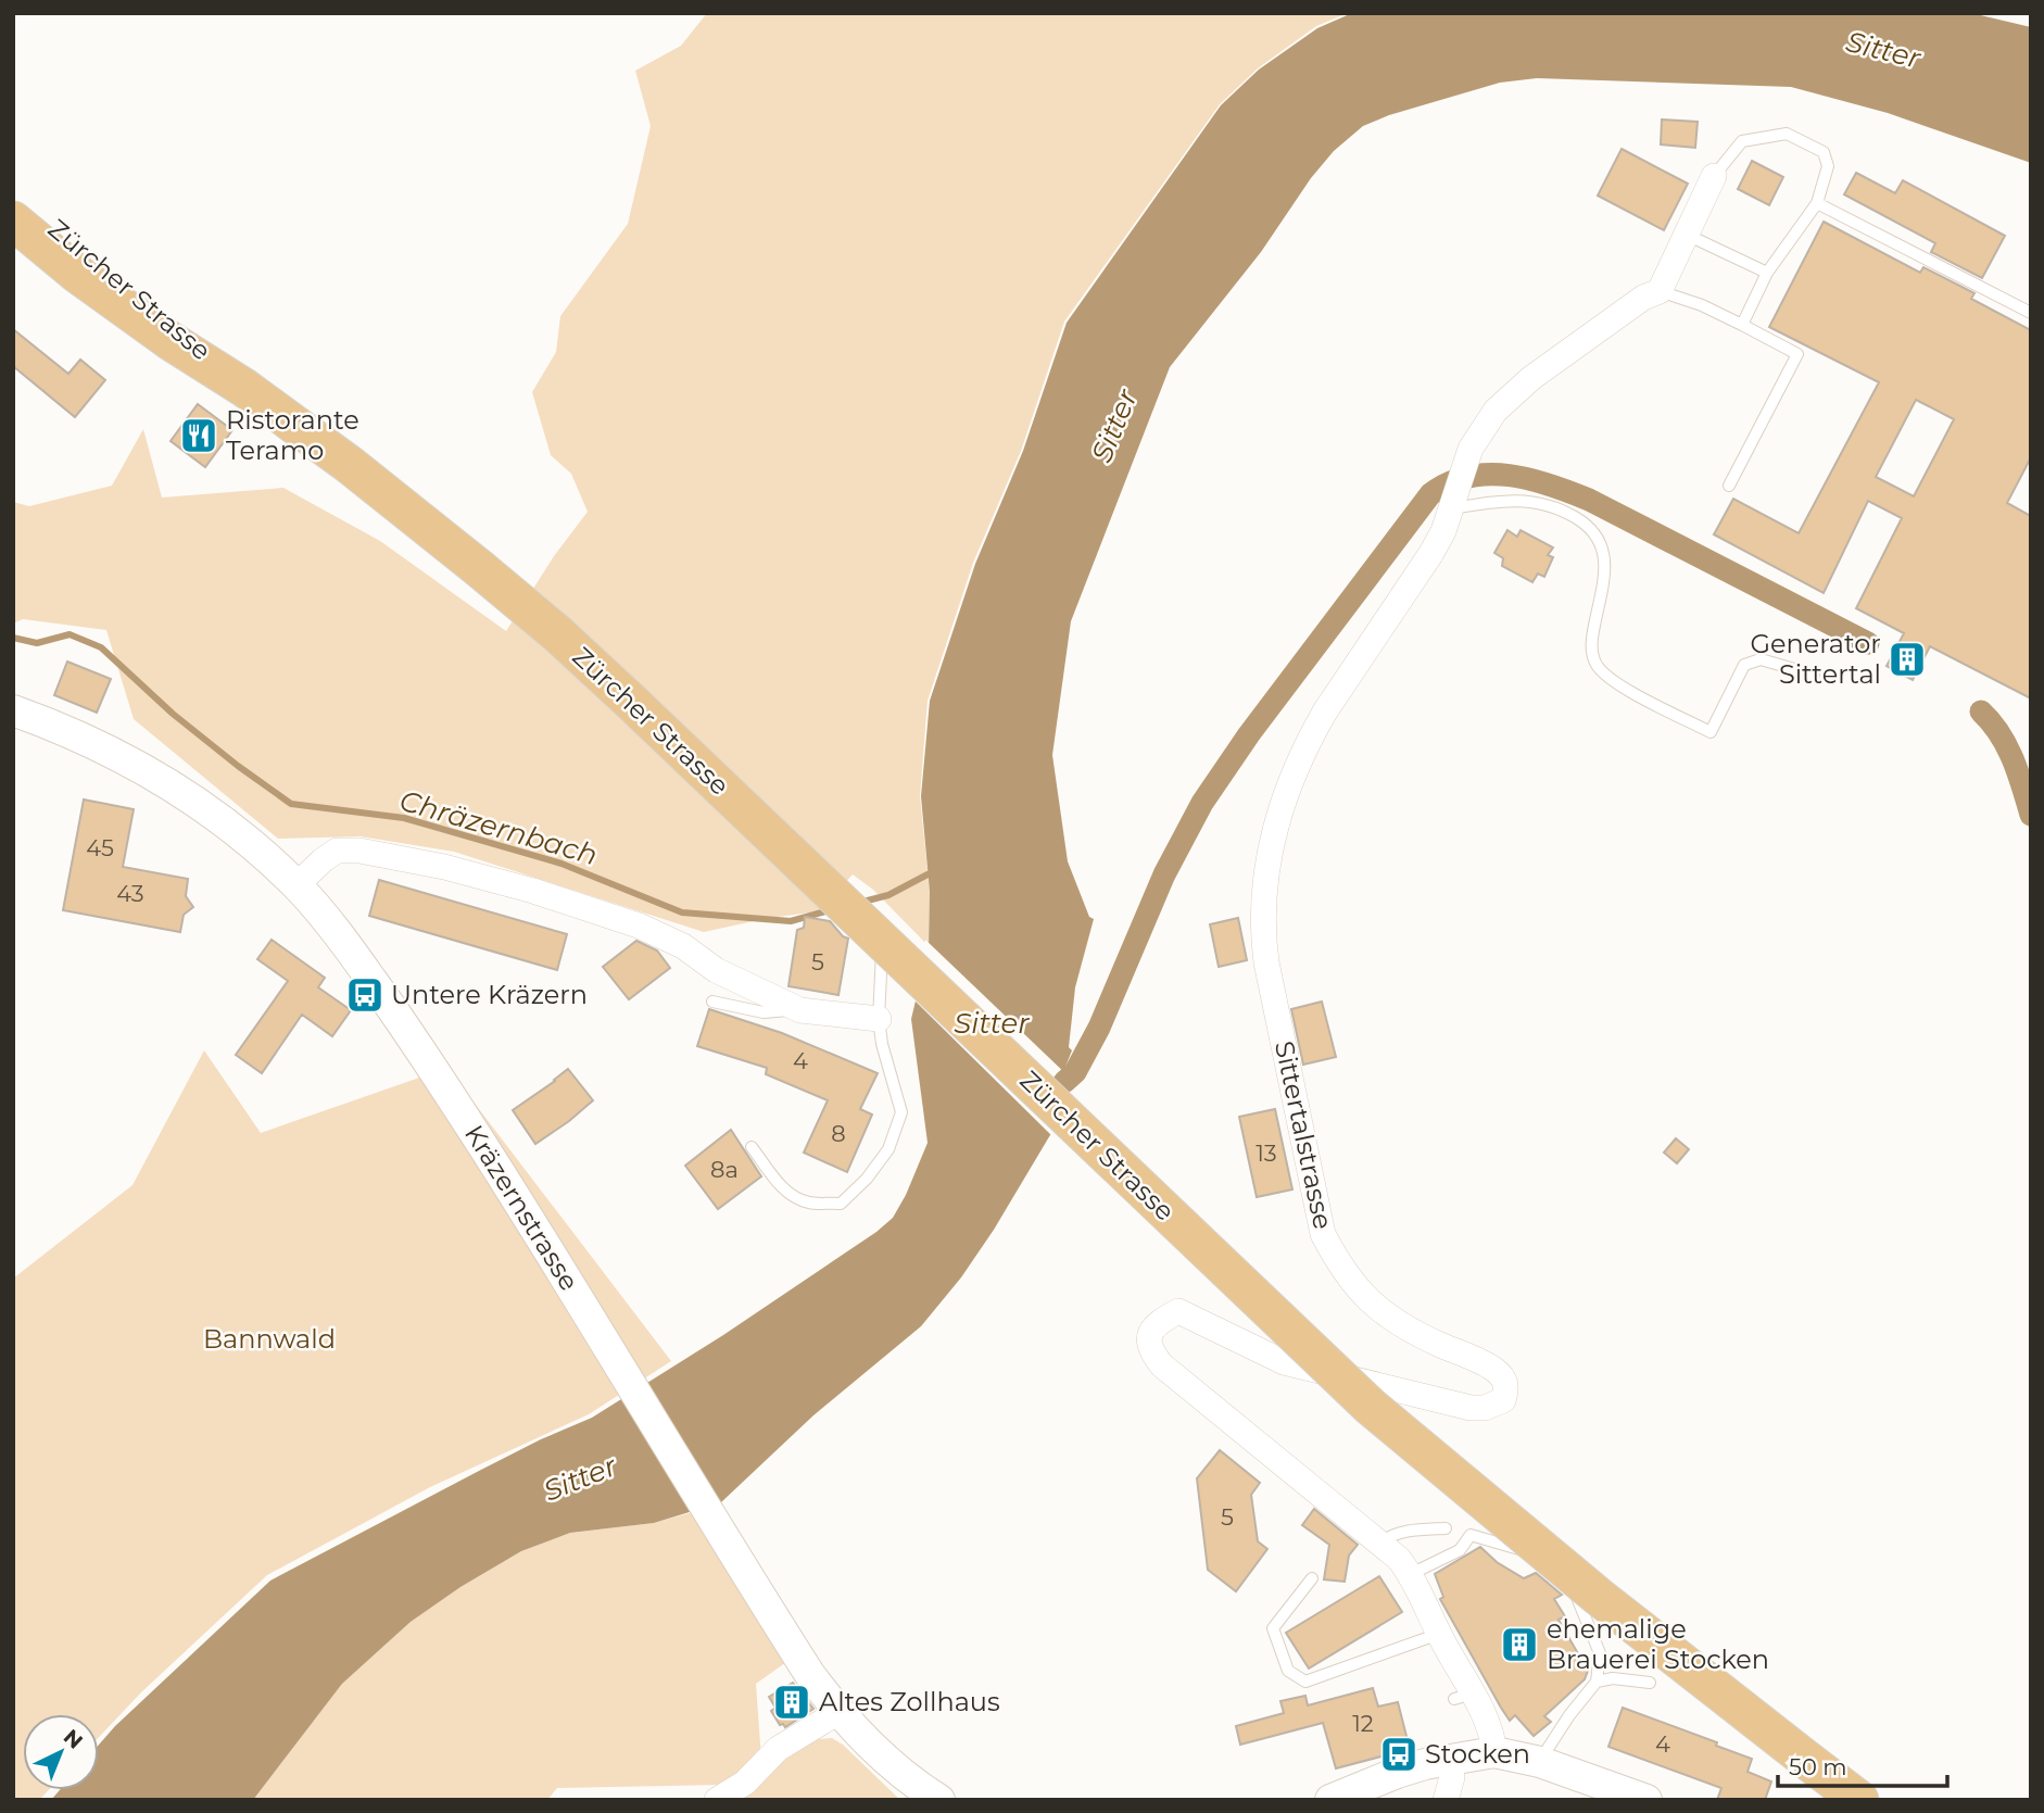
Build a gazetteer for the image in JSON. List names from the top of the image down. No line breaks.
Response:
{"streets":{"main road":["Zürcher Strasse"],"street":["Sittertalstrasse","Kräzernstrasse"]},"water":["Sitter","Chräzernbach"],"parks":["Bannwald"],"places":{"restaurant":["Ristorante Teramo"],"building":["Generator Sittertal","ehemalige Brauerei Stocken","Altes Zollhaus"],"bus stop":["Untere Kräzern","Stocken"]},"house_numbers":["45","43","5","4","8","13","8a","5","12","4"],"scale_bar":"50 m","north":"top right"}
